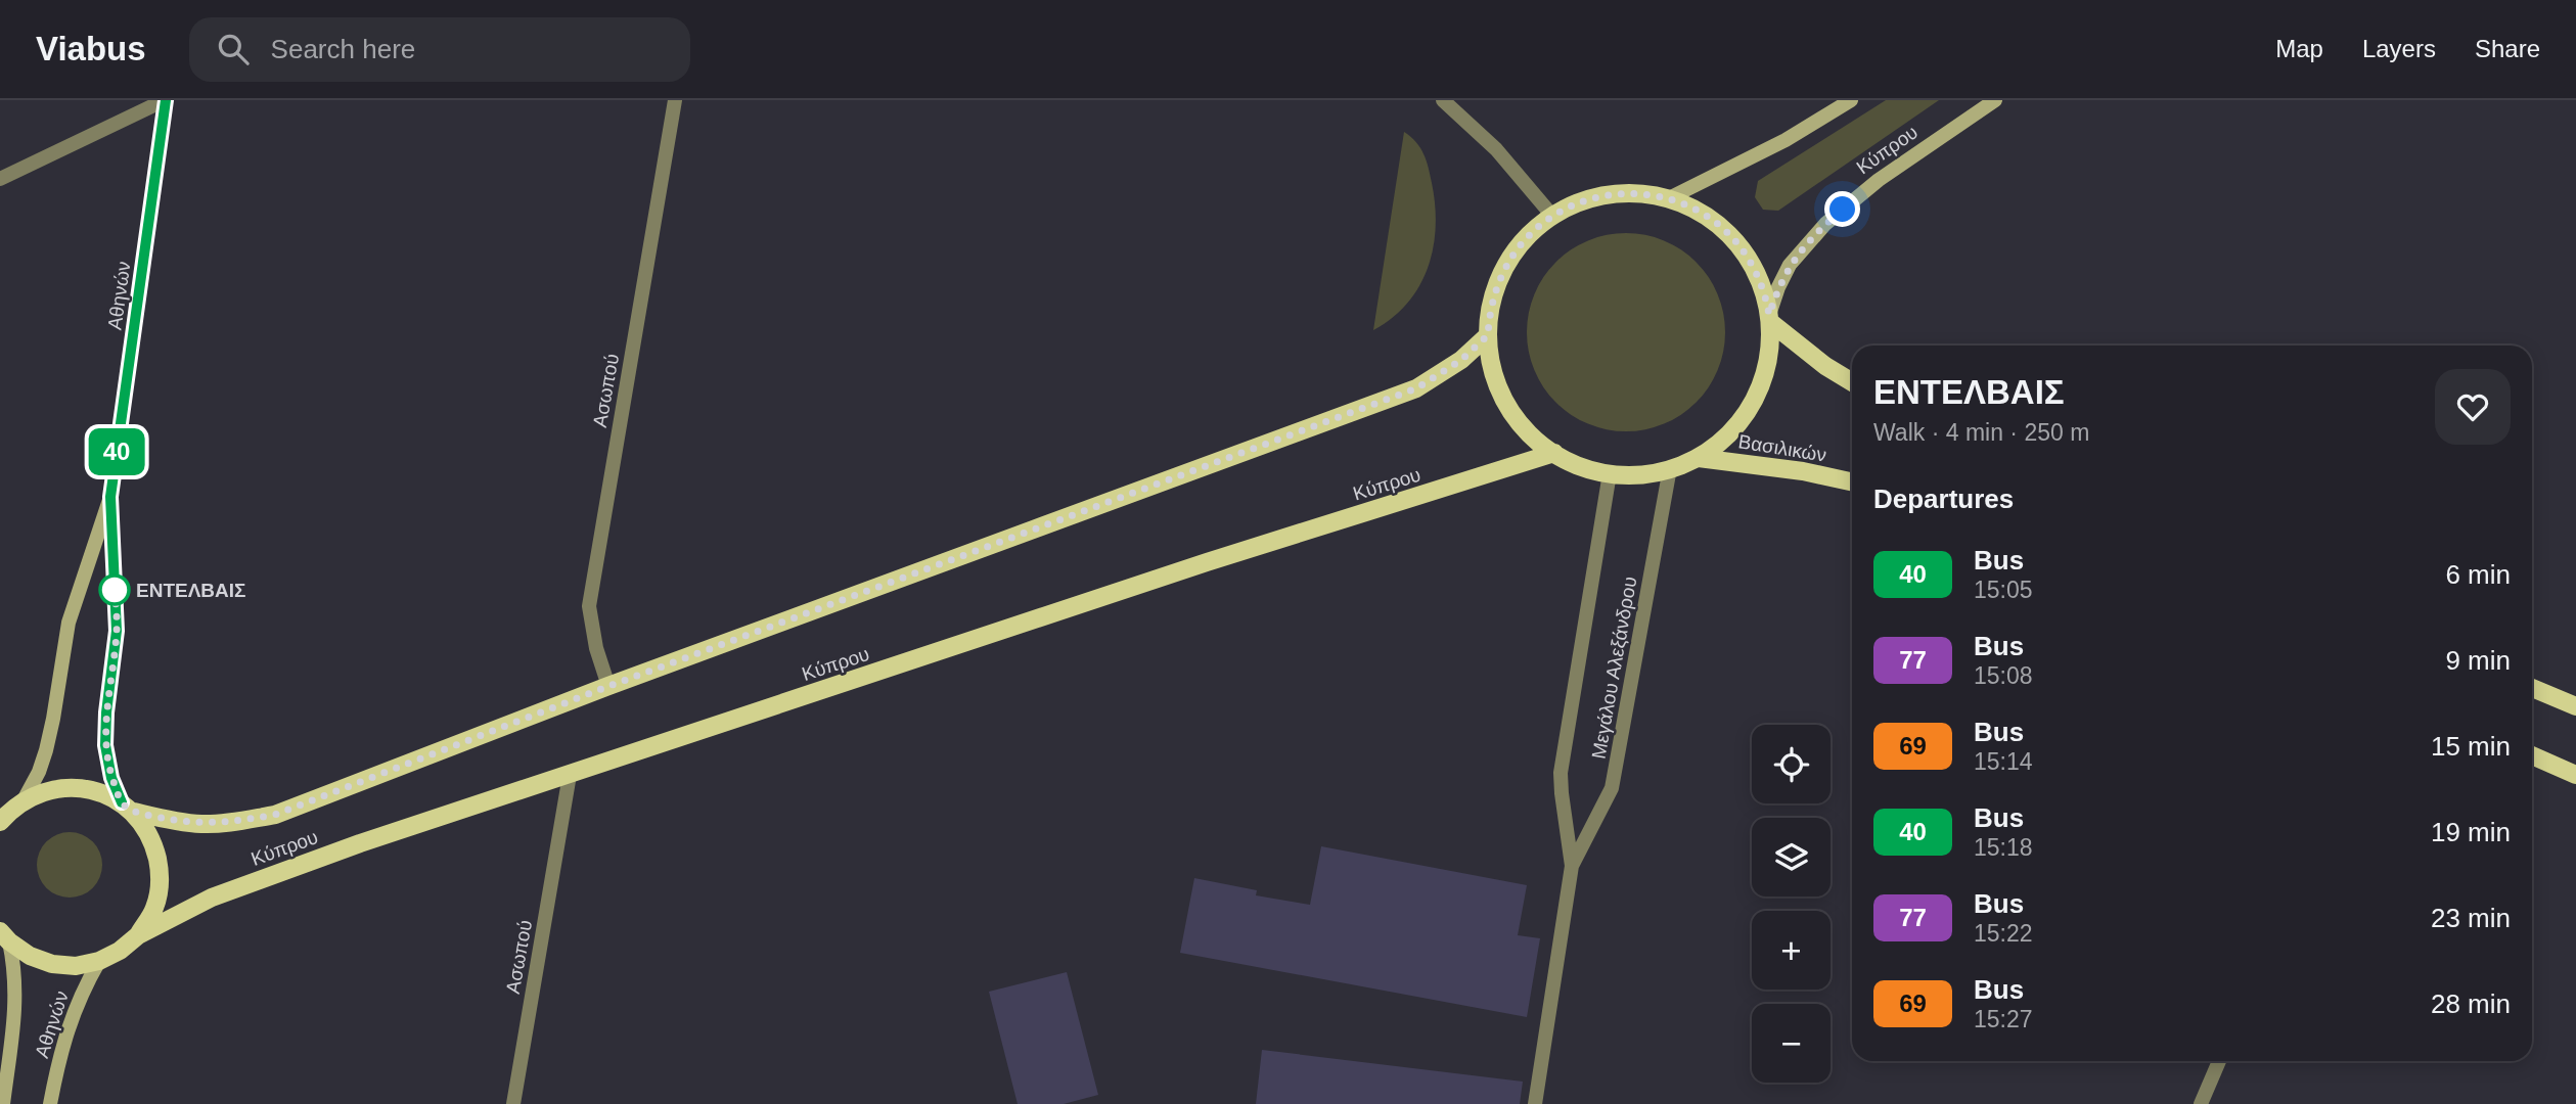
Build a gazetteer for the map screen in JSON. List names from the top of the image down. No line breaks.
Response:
{"streets":{"main road":["Κύπρου","Αθηνών","Βασιλικών"],"street":["Ασωπού","Μεγάλου Αλεξάνδρου"]},"crossings":[["Κύπρου","Αθηνών"],["Κύπρου","Ασωπού"]],"places":["ΕΝΤΕΛΒΑΙΣ"],"lines":["bus line 40"],"page":{"header":"Viabus","search":"Search here","nav":["Map","Layers","Share"],"on_map":"40","heading":[["ΕΝΤΕΛΒΑΙΣ","Walk · 4 min · 250 m"],"Departures"],"list":[{"mark":"40","name":"Bus","note":"15:05","value":"6 min"},{"mark":"77","name":"Bus","note":"15:08","value":"9 min"},{"mark":"69","name":"Bus","note":"15:14","value":"15 min"},{"mark":"40","name":"Bus","note":"15:18","value":"19 min"},{"mark":"77","name":"Bus","note":"15:22","value":"23 min"},{"mark":"69","name":"Bus","note":"15:27","value":"28 min"}],"map_buttons":["+","−"]}}
